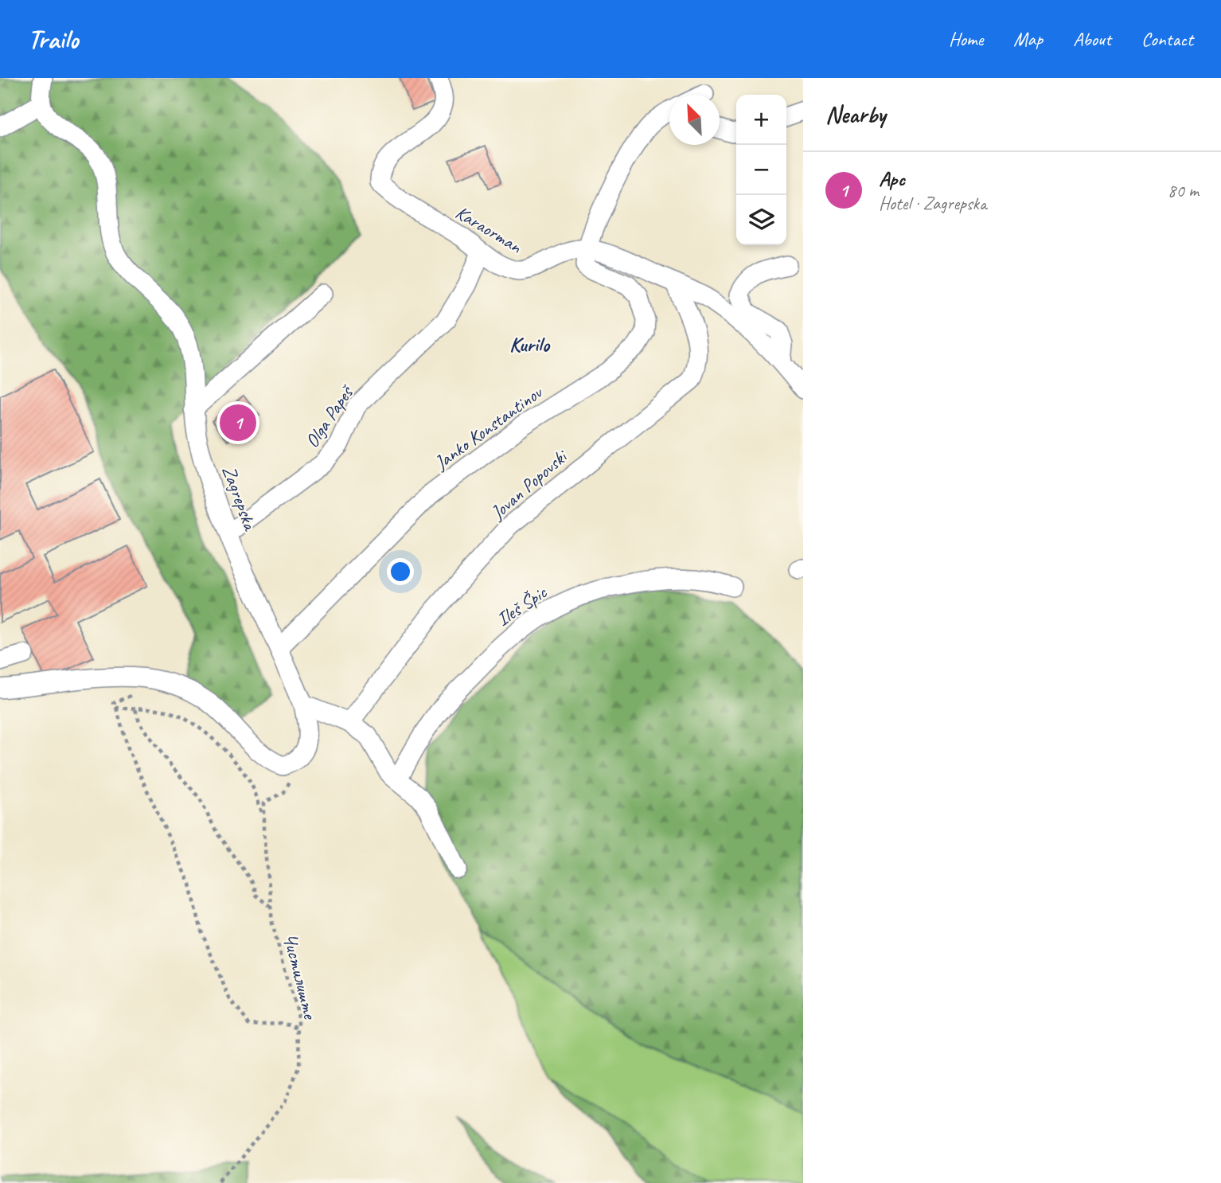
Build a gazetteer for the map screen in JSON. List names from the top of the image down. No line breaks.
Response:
{"streets":{"street":["Karaorman","Olga Papeš","Janko Konstantinov","Jovan Popovski","Zagrepska","Ileš Špic"],"path":["Чистилиште"]},"crossings":[["Karaorman","Olga Papeš"],["Karaorman","Janko Konstantinov"],["Karaorman","Jovan Popovski"],["Olga Papeš","Zagrepska"],["Janko Konstantinov","Zagrepska"]],"districts":["Kurilo"],"north":"top left","page":{"header":"Trailo","nav":["Home","Map","About","Contact"],"heading":"Nearby","map_buttons":["+","−"],"list":[{"mark":"1","name":"Арс","note":"Hotel · Zagrepska","value":"80 m"}],"pins":"1"}}
